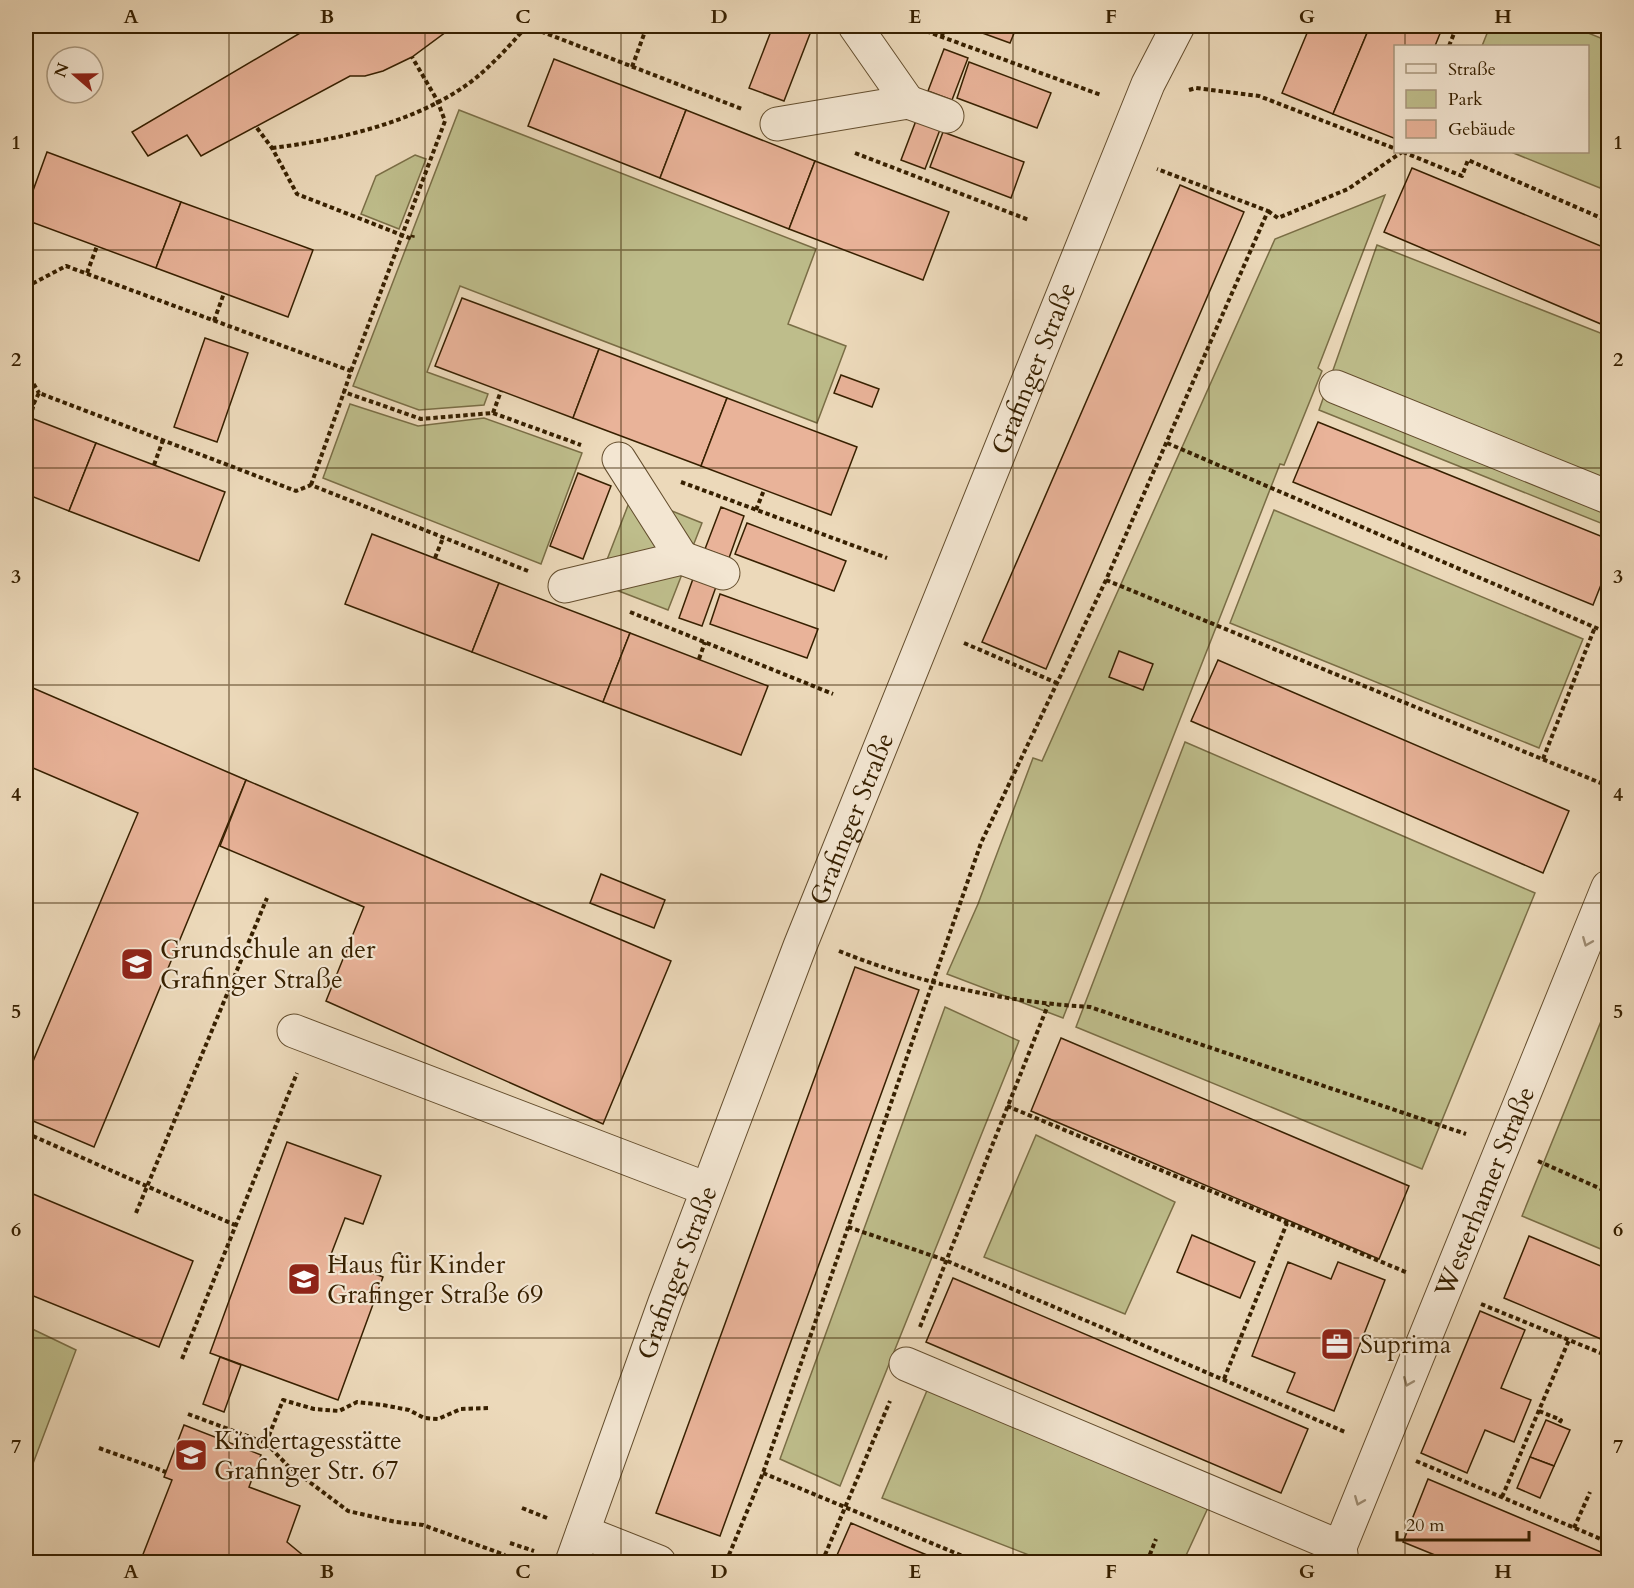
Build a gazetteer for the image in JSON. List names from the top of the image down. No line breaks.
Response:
{"streets":{"street":["Grafinger Straße","Westerhamer Straße"]},"one_way":["Westerhamer Straße"],"places":{"school or university":["Grundschule an der Grafinger Straße","Haus für Kinder Grafinger Straße 69","Kindertagesstätte Grafinger Str. 67"],"office":["Suprima"]},"legend":["Straße","Park","Gebäude"],"scale_bar":"20 m","north":"left","grid":{"columns":["A","B","C","D","E","F","G","H"],"rows":["1","2","3","4","5","6","7"]}}
